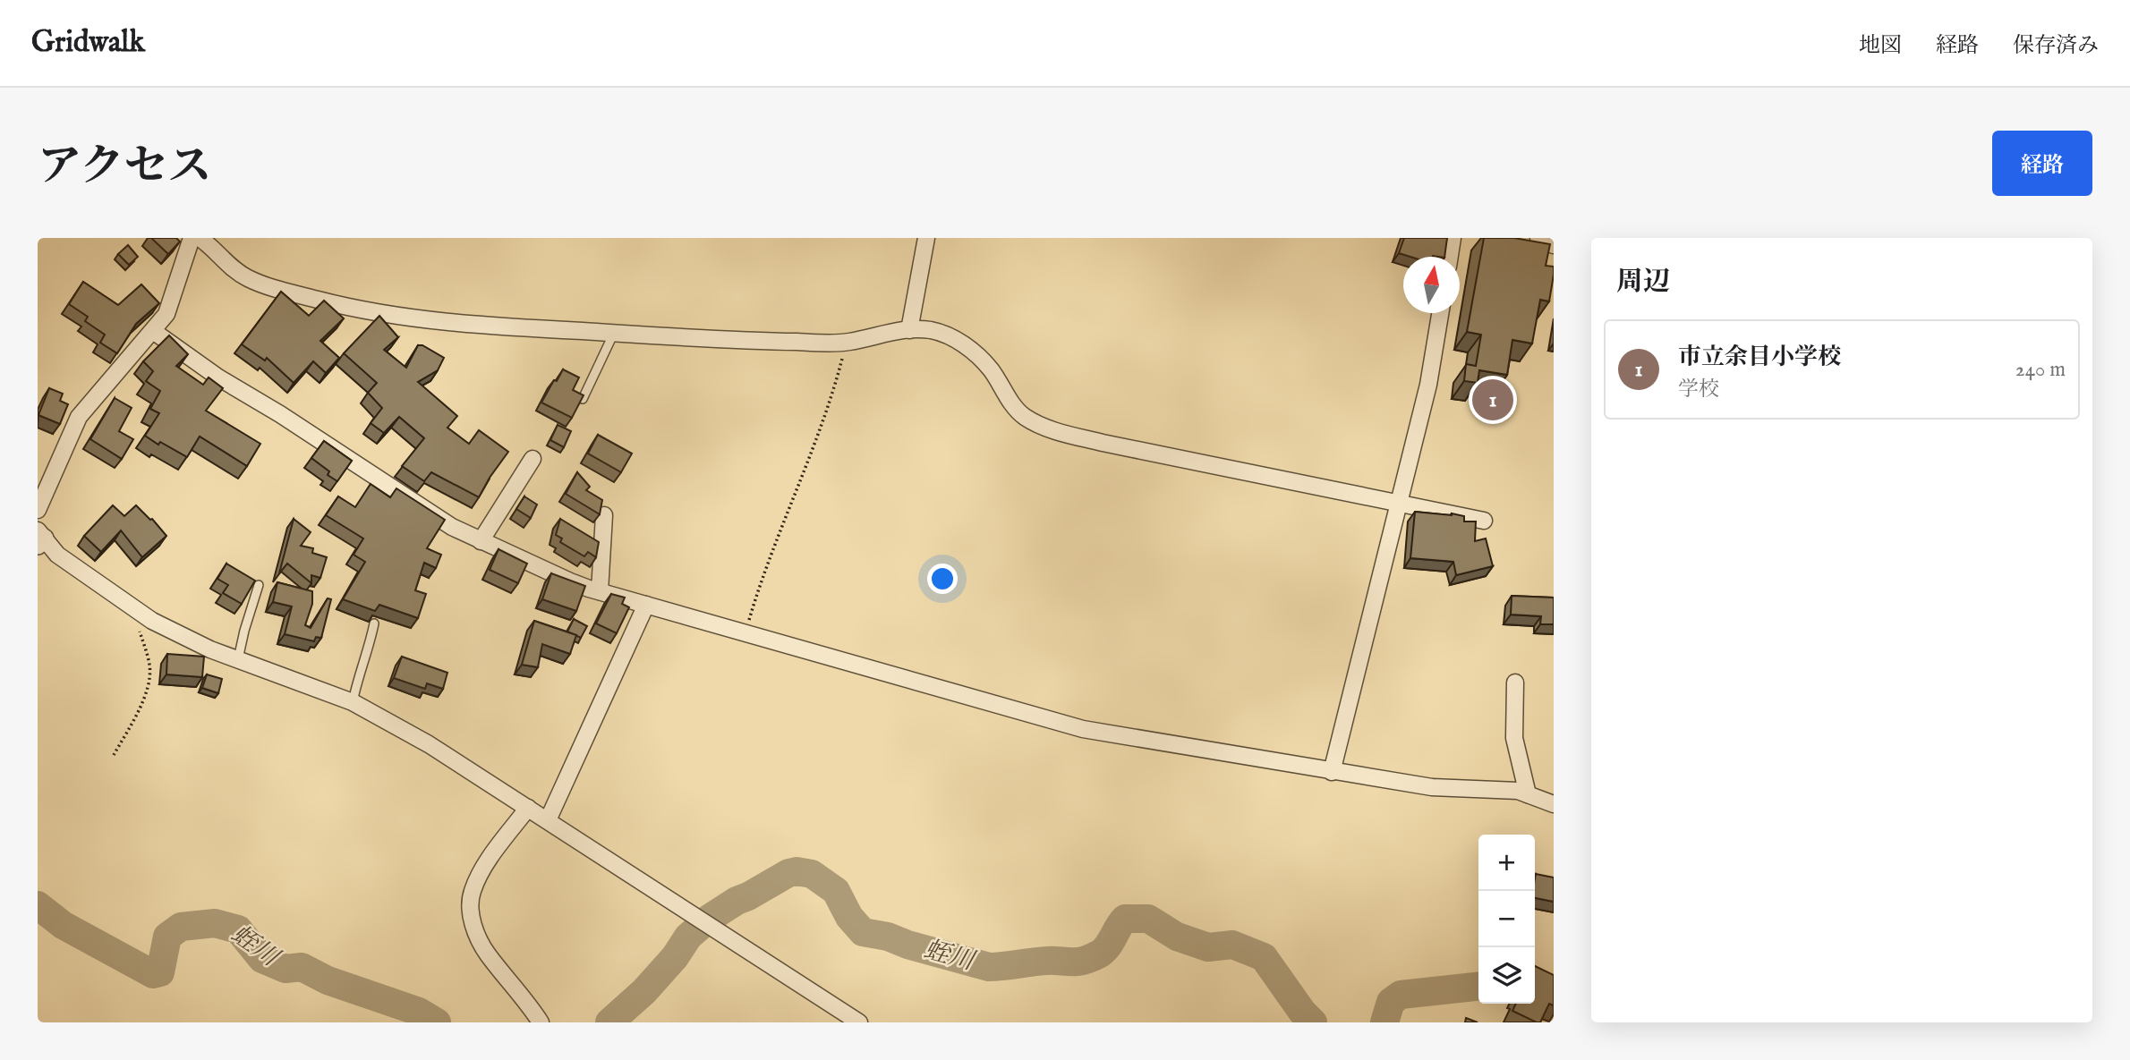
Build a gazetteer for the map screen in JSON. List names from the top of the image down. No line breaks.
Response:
{"water":["蛭川"],"north":"top","page":{"header":"Gridwalk","nav":["地図","経路","保存済み"],"title":"アクセス","buttons":"経路","heading":"周辺","list":[{"mark":"1","name":"市立余目小学校","note":"学校","value":"240 m"}],"pins":"1","map_buttons":["+","−"]}}
